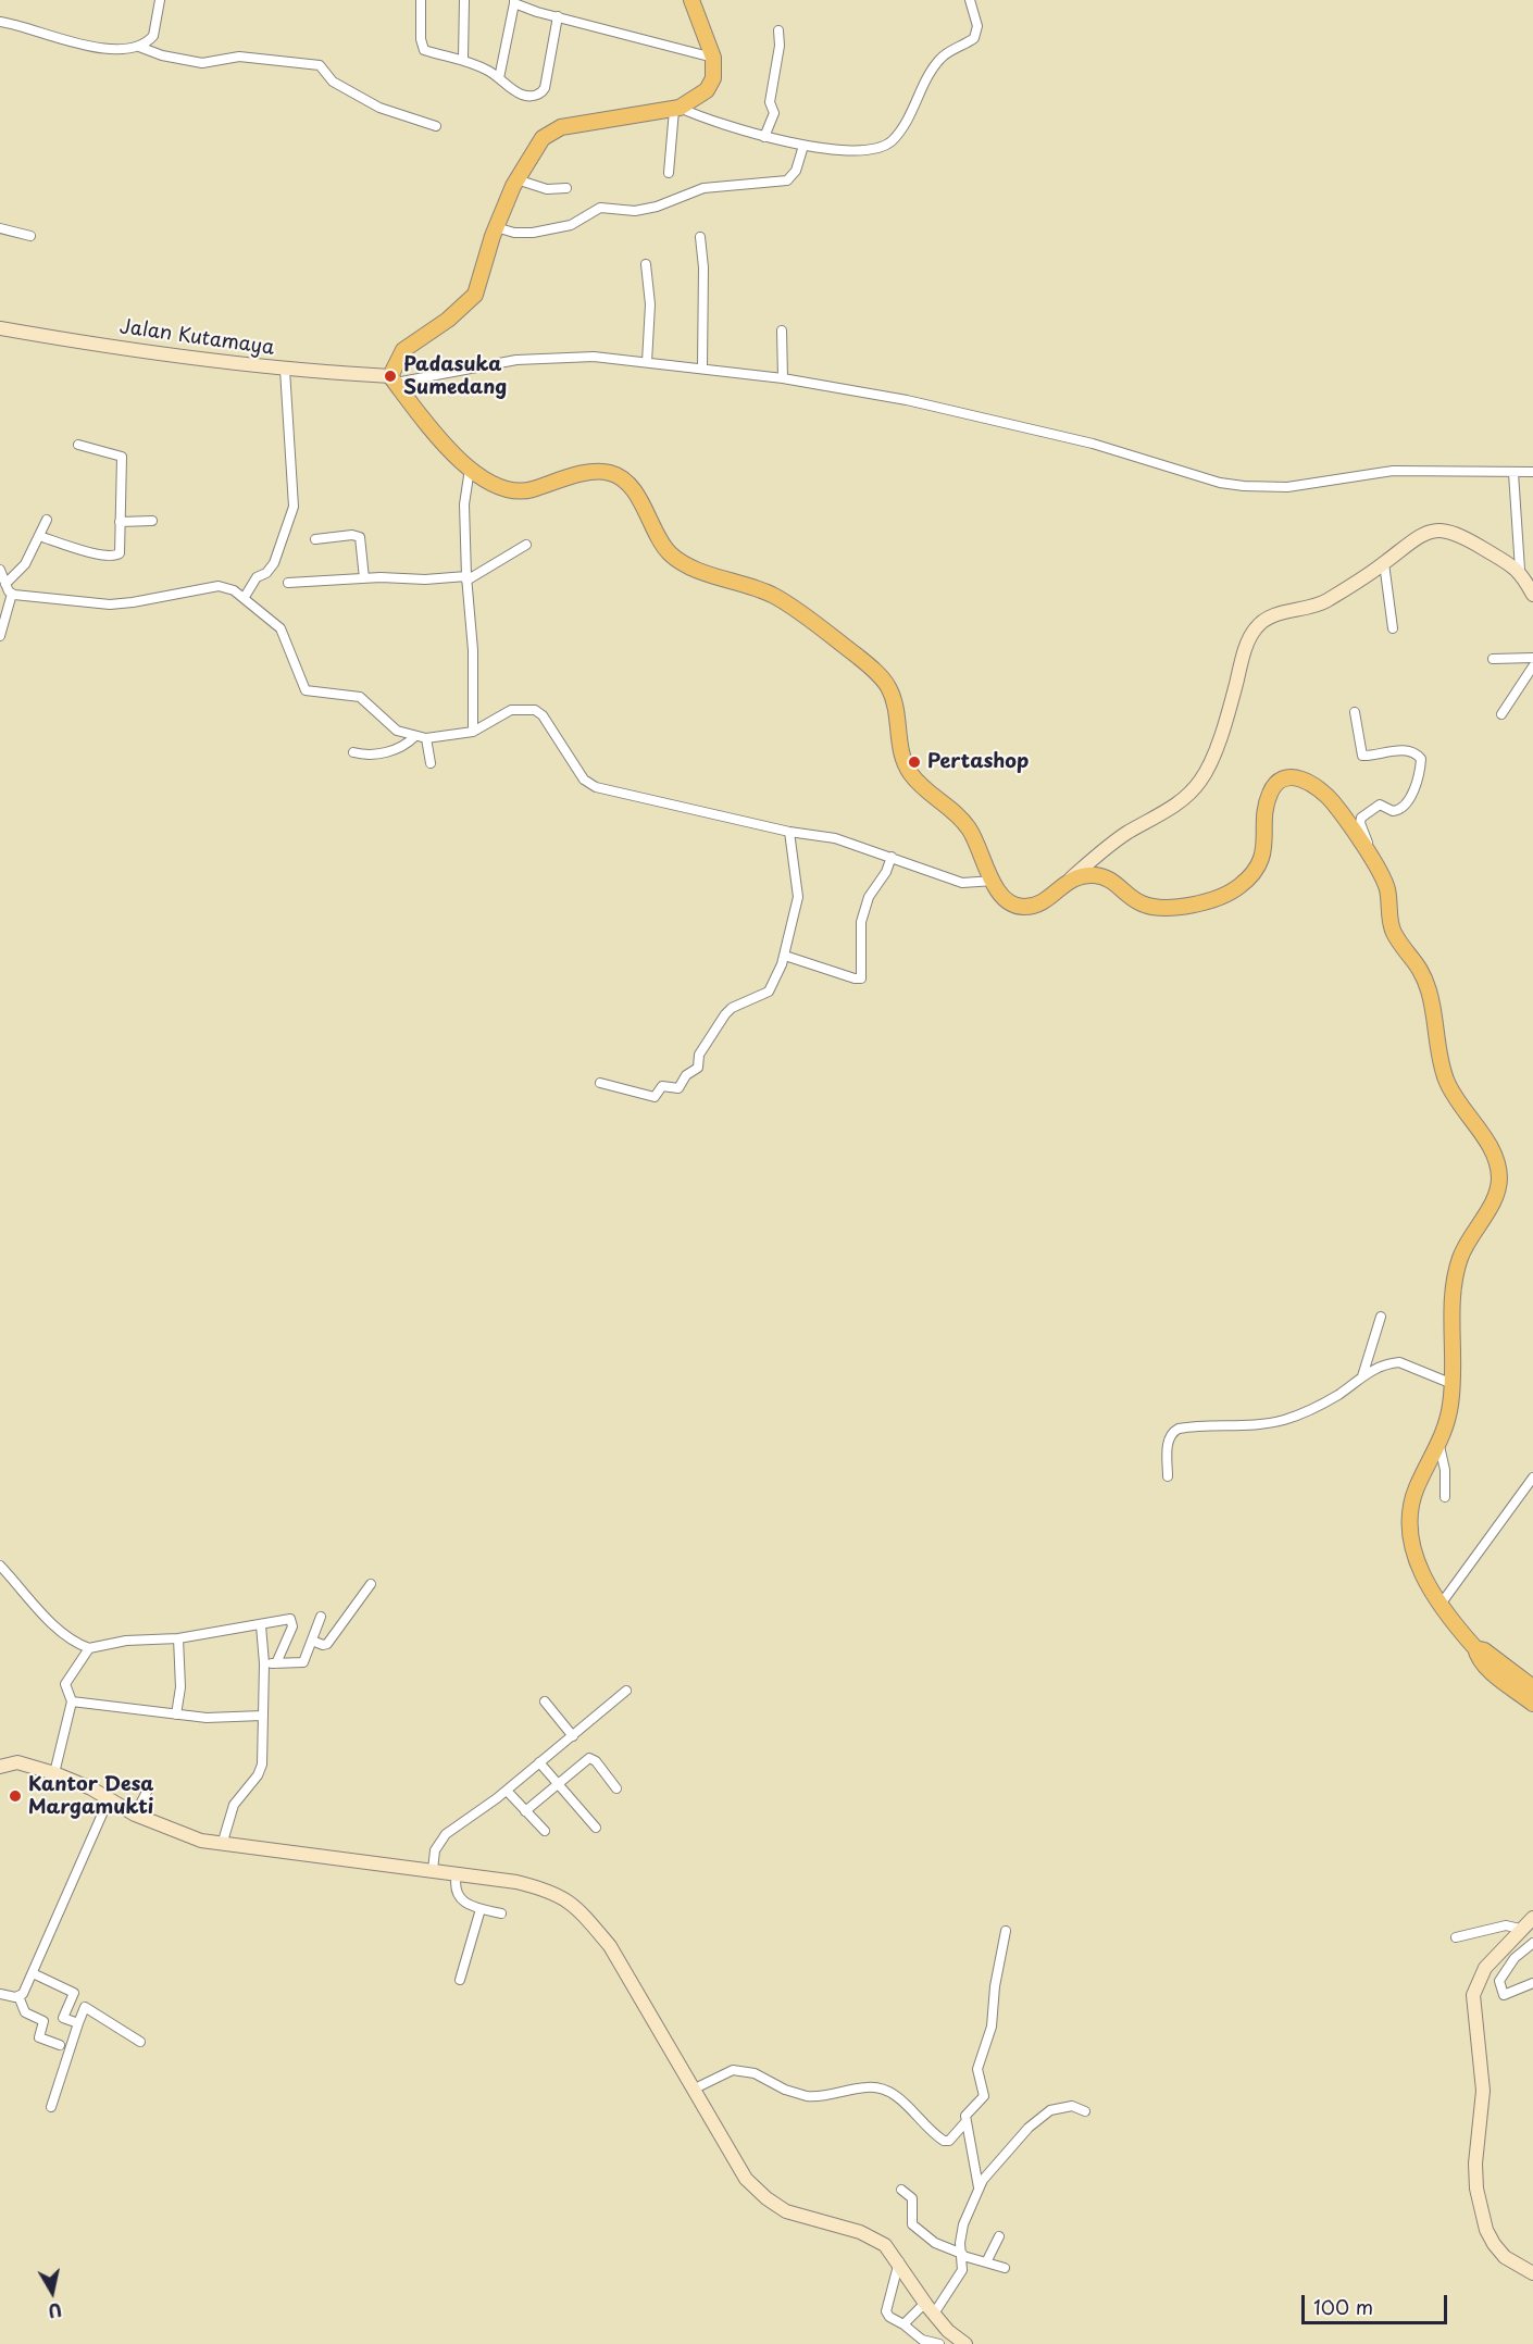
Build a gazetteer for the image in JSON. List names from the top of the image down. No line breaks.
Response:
{"streets":{"street":["Jalan Kutamaya"]},"places":["Padasuka Sumedang","Pertashop","Kantor Desa Margamukti"],"scale_bar":"100 m","north":"bottom"}
